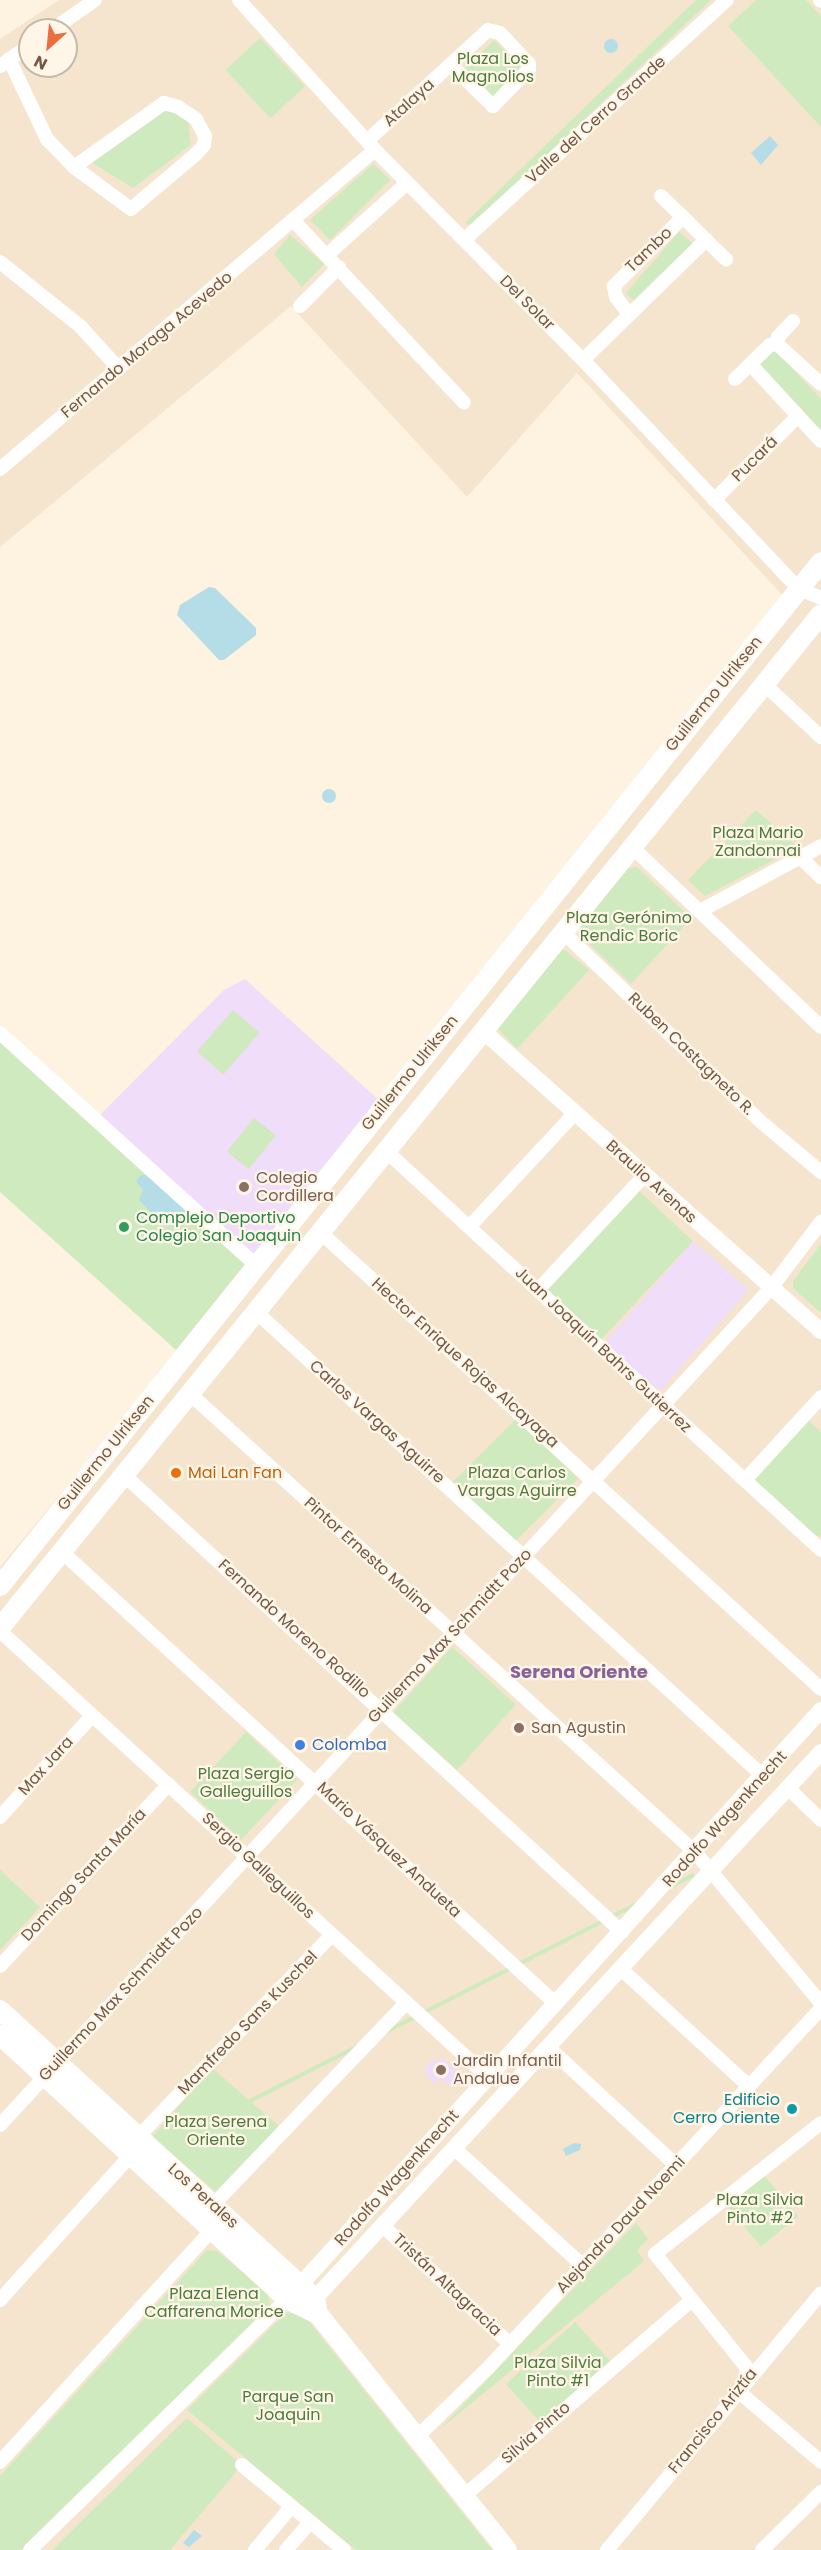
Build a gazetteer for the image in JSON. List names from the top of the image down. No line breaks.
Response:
{"streets":{"main road":["Guillermo Ulriksen","Los Perales"],"street":["Atalaya","Valle del Cerro Grande","Tambo","Del Solar","Fernando Moraga Acevedo","Pucará","Ruben Castagneto R.","Braulio Arenas","Juan Joaquín Bahrs Gutierrez","Hector Enrique Rojas Alcayaga","Carlos Vargas Aguirre","Pintor Ernesto Molina","Fernando Moreno Rodillo","Guillermo Max Schmidtt Pozo","Max Jara","Rodolfo Wagenknecht","Mario Vásquez Andueta","Sergio Galleguillos","Domingo Santa María","Mamfredo Sans Kuschel","Alejandro Daud Noemi","Tristán Altagracia","Francisco Ariztía","Silvia Pinto"]},"crossings":[["Atalaya","Del Solar"],["Atalaya","Fernando Moraga Acevedo"],["Valle del Cerro Grande","Del Solar"],["Tambo","Del Solar"],["Del Solar","Fernando Moraga Acevedo"],["Del Solar","Pucará"],["Del Solar","Guillermo Ulriksen"],["Guillermo Ulriksen","Ruben Castagneto R."],["Guillermo Ulriksen","Braulio Arenas"],["Guillermo Ulriksen","Juan Joaquín Bahrs Gutierrez"],["Guillermo Ulriksen","Hector Enrique Rojas Alcayaga"],["Guillermo Ulriksen","Carlos Vargas Aguirre"],["Guillermo Ulriksen","Pintor Ernesto Molina"],["Guillermo Ulriksen","Fernando Moreno Rodillo"],["Guillermo Ulriksen","Mario Vásquez Andueta"],["Guillermo Ulriksen","Sergio Galleguillos"],["Braulio Arenas","Guillermo Max Schmidtt Pozo"],["Juan Joaquín Bahrs Gutierrez","Guillermo Max Schmidtt Pozo"],["Hector Enrique Rojas Alcayaga","Guillermo Max Schmidtt Pozo"],["Carlos Vargas Aguirre","Guillermo Max Schmidtt Pozo"],["Carlos Vargas Aguirre","Rodolfo Wagenknecht"],["Pintor Ernesto Molina","Guillermo Max Schmidtt Pozo"],["Pintor Ernesto Molina","Rodolfo Wagenknecht"],["Fernando Moreno Rodillo","Guillermo Max Schmidtt Pozo"],["Fernando Moreno Rodillo","Rodolfo Wagenknecht"],["Guillermo Max Schmidtt Pozo","Mario Vásquez Andueta"],["Guillermo Max Schmidtt Pozo","Sergio Galleguillos"],["Guillermo Max Schmidtt Pozo","Los Perales"],["Max Jara","Sergio Galleguillos"],["Rodolfo Wagenknecht","Mario Vásquez Andueta"],["Rodolfo Wagenknecht","Sergio Galleguillos"],["Rodolfo Wagenknecht","Los Perales"],["Rodolfo Wagenknecht","Tristán Altagracia"],["Sergio Galleguillos","Domingo Santa María"],["Sergio Galleguillos","Mamfredo Sans Kuschel"],["Mamfredo Sans Kuschel","Los Perales"],["Los Perales","Alejandro Daud Noemi"],["Los Perales","Silvia Pinto"],["Alejandro Daud Noemi","Tristán Altagracia"]],"districts":["Serena Oriente"],"parks":["Plaza Los Magnolios","Plaza Mario Zandonnai","Plaza Gerónimo Rendic Boric","Plaza Carlos Vargas Aguirre","Plaza Sergio Galleguillos","Plaza Serena Oriente","Plaza Silvia Pinto #2","Plaza Elena Caffarena Morice","Plaza Silvia Pinto #1","Parque San Joaquin"],"places":["Colegio Cordillera","Complejo Deportivo Colegio San Joaquin","Mai Lan Fan","San Agustin","Colomba","Jardin Infantil Andalue","Edificio Cerro Oriente"],"north":"bottom left"}
